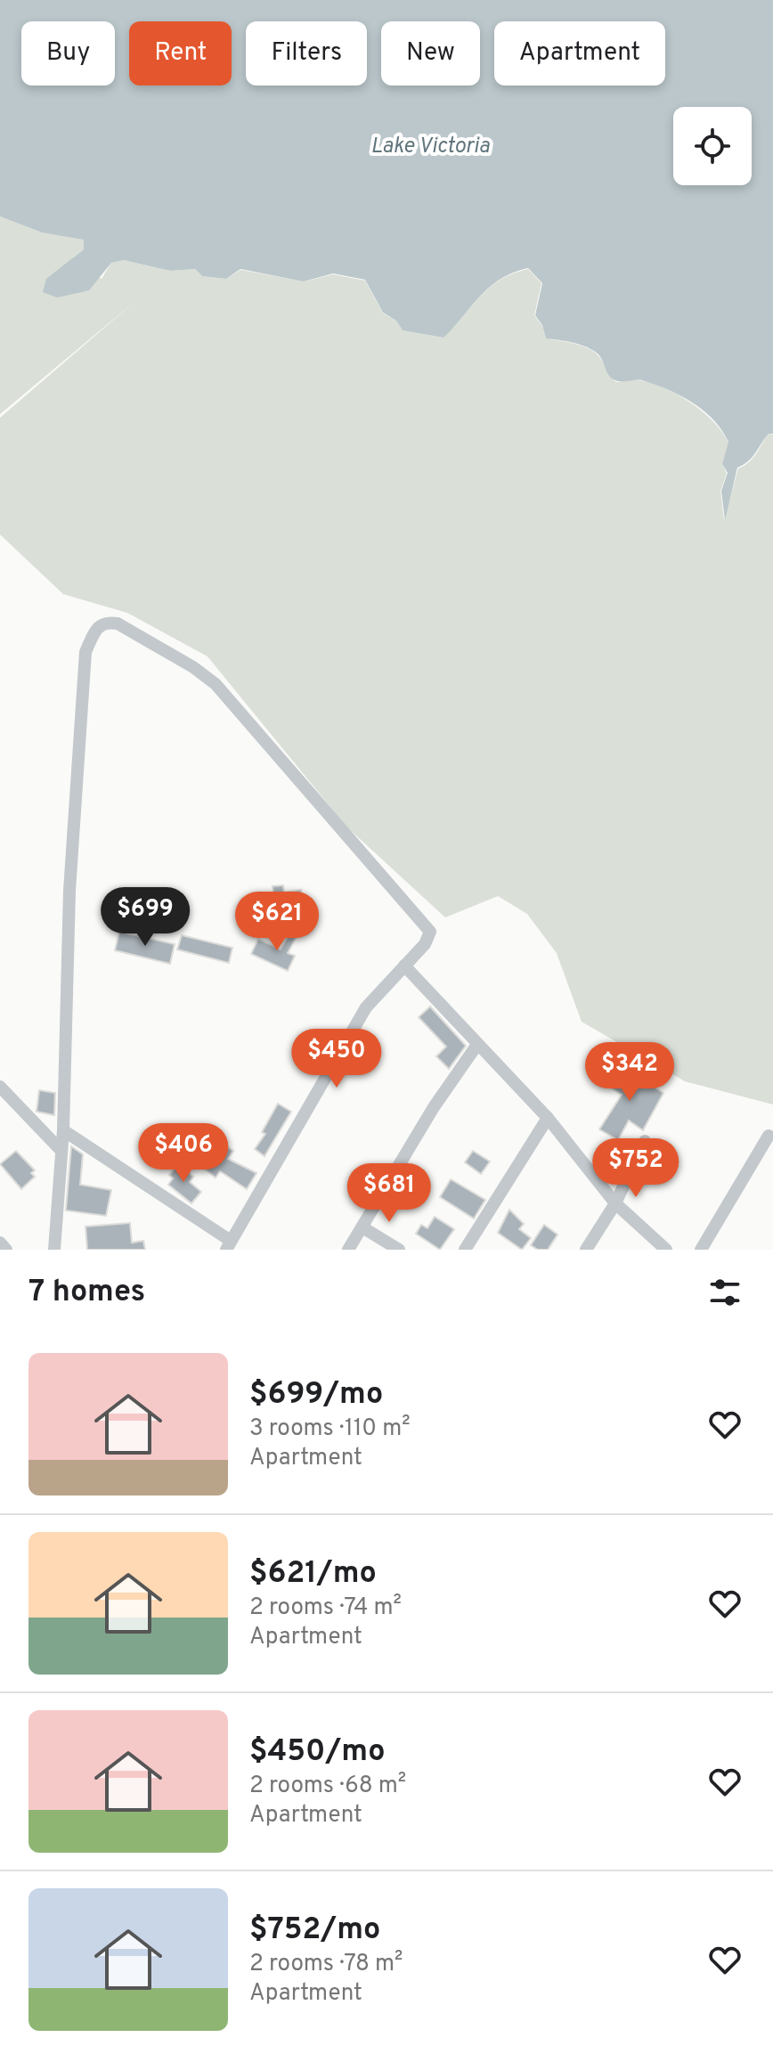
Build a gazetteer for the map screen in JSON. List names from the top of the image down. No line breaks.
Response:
{"water":["Lake Victoria"],"page":{"chip":["Buy","Rent","Filters","New","Apartment"],"price":["$699","$621","$450","$342","$406","$752","$681"],"heading":"7 homes","list":[{"name":"$699/mo","note":"3 rooms · 110 m² · Apartment"},{"name":"$621/mo","note":"2 rooms · 74 m² · Apartment"},{"name":"$450/mo","note":"2 rooms · 68 m² · Apartment"},{"name":"$752/mo","note":"2 rooms · 78 m² · Apartment"}]}}
